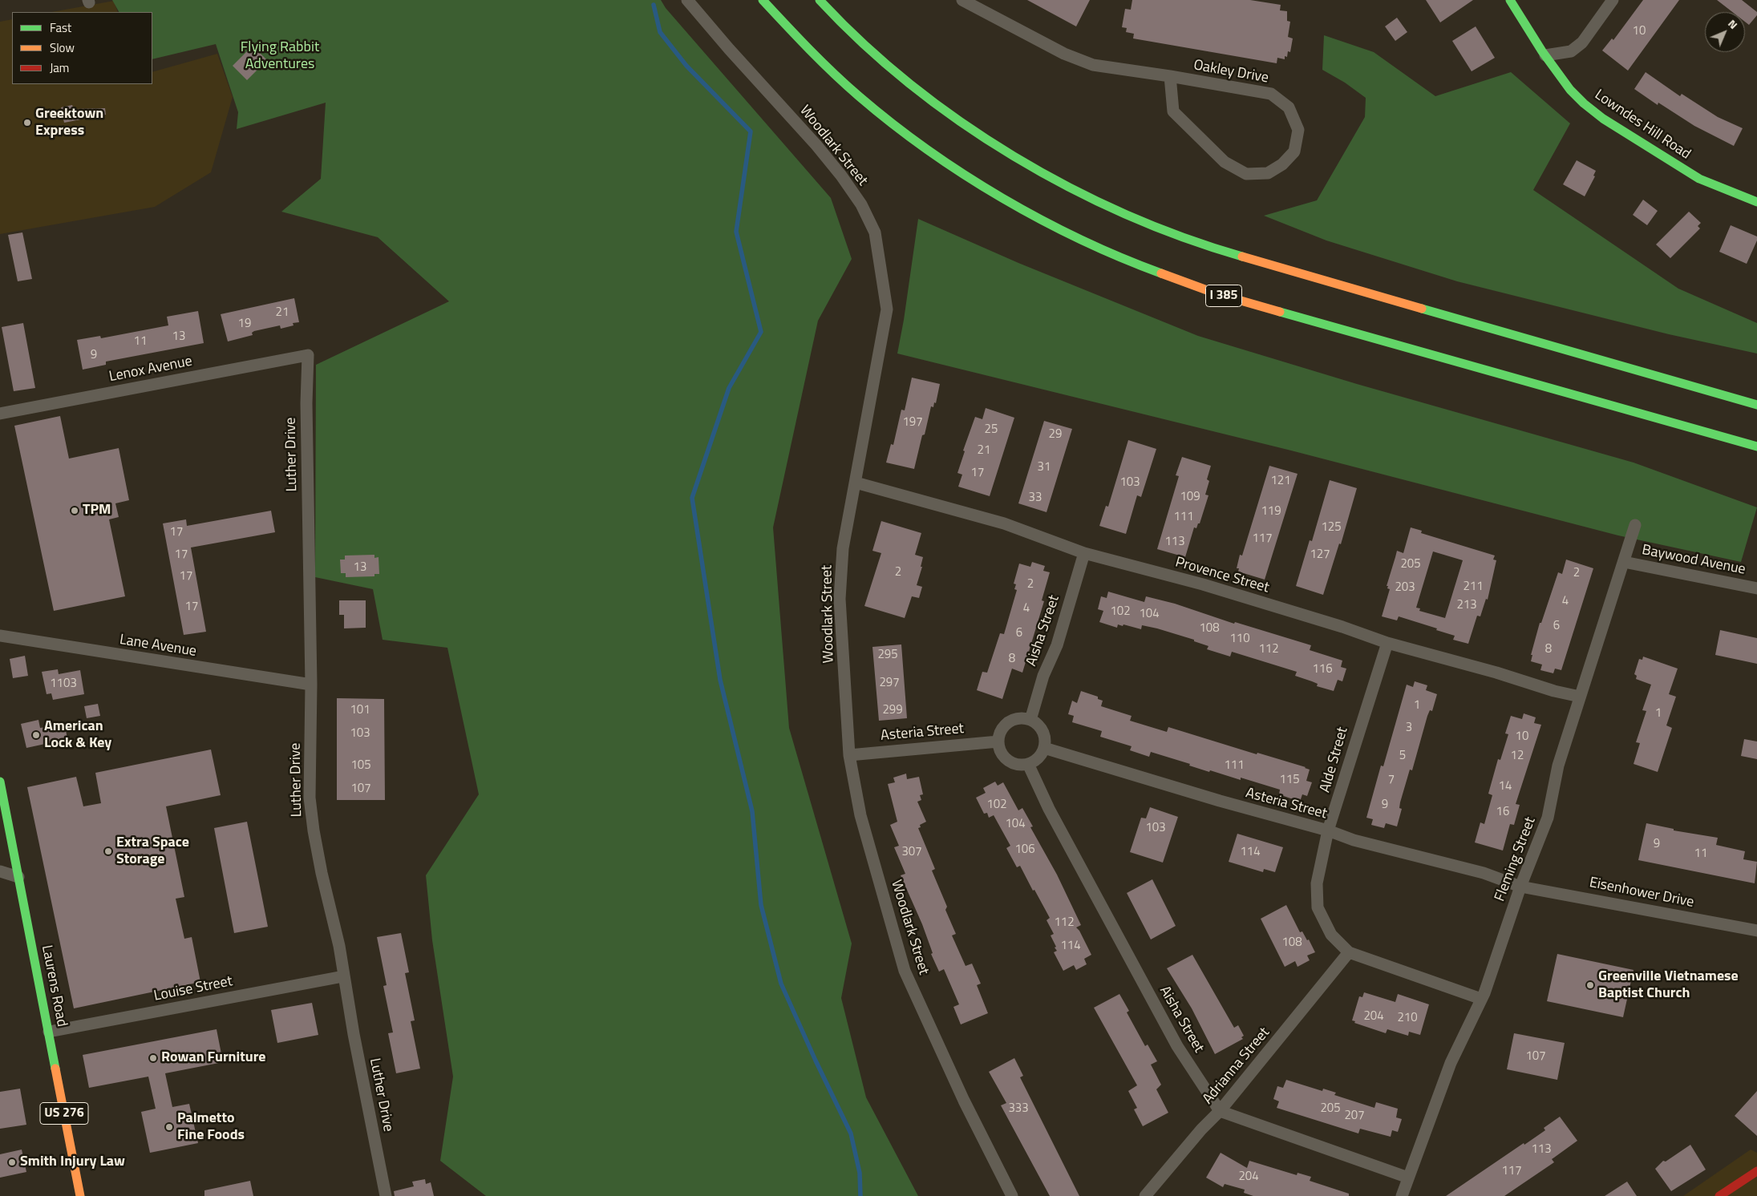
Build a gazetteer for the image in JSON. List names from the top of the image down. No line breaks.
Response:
{"streets":{"main road":["Lowndes Hill Road","I 385","Laurens Road","US 276"],"street":["Oakley Drive","Woodlark Street","Lenox Avenue","Luther Drive","Baywood Avenue","Provence Street","Aisha Street","Lane Avenue","Asteria Street","Alde Street","Fleming Street","Eisenhower Drive","Louise Street","Adrianna Street"]},"crossings":[["Woodlark Street","Provence Street"],["Woodlark Street","Asteria Street"],["Lenox Avenue","Luther Drive"],["Luther Drive","Lane Avenue"],["Luther Drive","Louise Street"],["Baywood Avenue","Fleming Street"],["Provence Street","Aisha Street"],["Provence Street","Alde Street"],["Provence Street","Fleming Street"],["Aisha Street","Asteria Street"],["Aisha Street","Adrianna Street"],["Asteria Street","Alde Street"],["Asteria Street","Fleming Street"],["Asteria Street","Eisenhower Drive"],["Alde Street","Fleming Street"],["Alde Street","Adrianna Street"],["Fleming Street","Eisenhower Drive"],["Laurens Road","Louise Street"]],"parks":["Flying Rabbit Adventures"],"places":["Greektown Express","TPM","American Lock & Key","Extra Space Storage","Greenville Vietnamese Baptist Church","Rowan Furniture","Palmetto Fine Foods","Smith Injury Law"],"house_numbers":["10","21","19","13","11","9","197","25","29","21","31","17","121","103","109","33","119","111","125","17","117","113","17","127","205","13","2","2","17","2","211","203","4","213","17","4","102","104","6","108","6","110","112","8","295","8","116","297","1103","1","101","299","1","3","103","10","5","12","105","111","115","7","14","107","102","9","16","104","103","9","106","307","114","11","112","108","114","204","210","107","333","205","207","113","117","204"],"legend":["Fast","Slow","Jam"],"north":"top right"}
